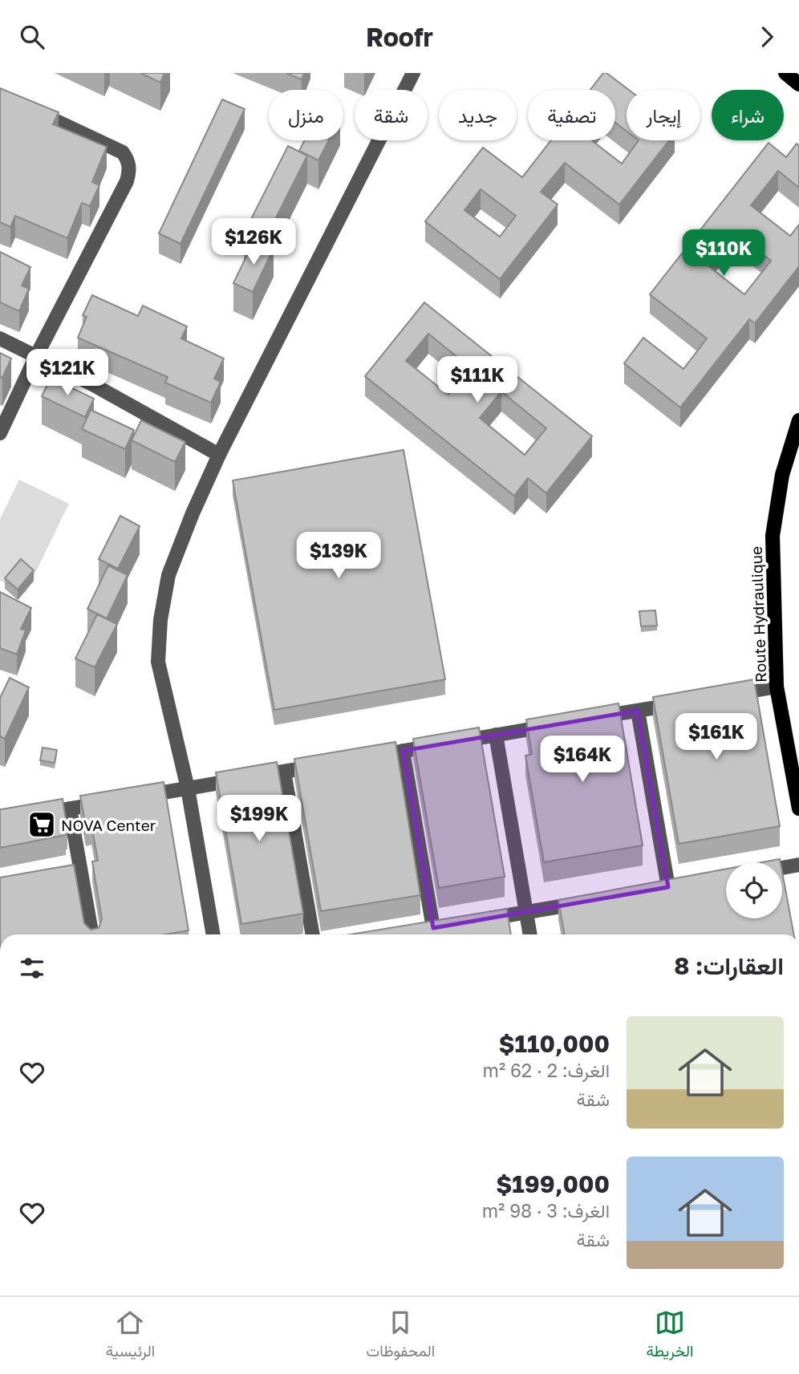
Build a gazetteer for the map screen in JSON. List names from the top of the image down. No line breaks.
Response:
{"streets":{"main road":["Route Hydraulique"]},"places":{"supermarket":["NOVA Center"]},"page":{"header":"Roofr","chip":["شراء","إيجار","تصفية","جديد","شقة","منزل"],"price":["$126K","$110K","$121K","$111K","$139K","$161K","$164K","$199K"],"heading":"العقارات: 8","list":[{"name":"$110,000","note":"الغرف: 2 · 62 m² · شقة"},{"name":"$199,000","note":"الغرف: 3 · 98 m² · شقة"}],"tabs":["الخريطة","المحفوظات","الرئيسية"]}}
